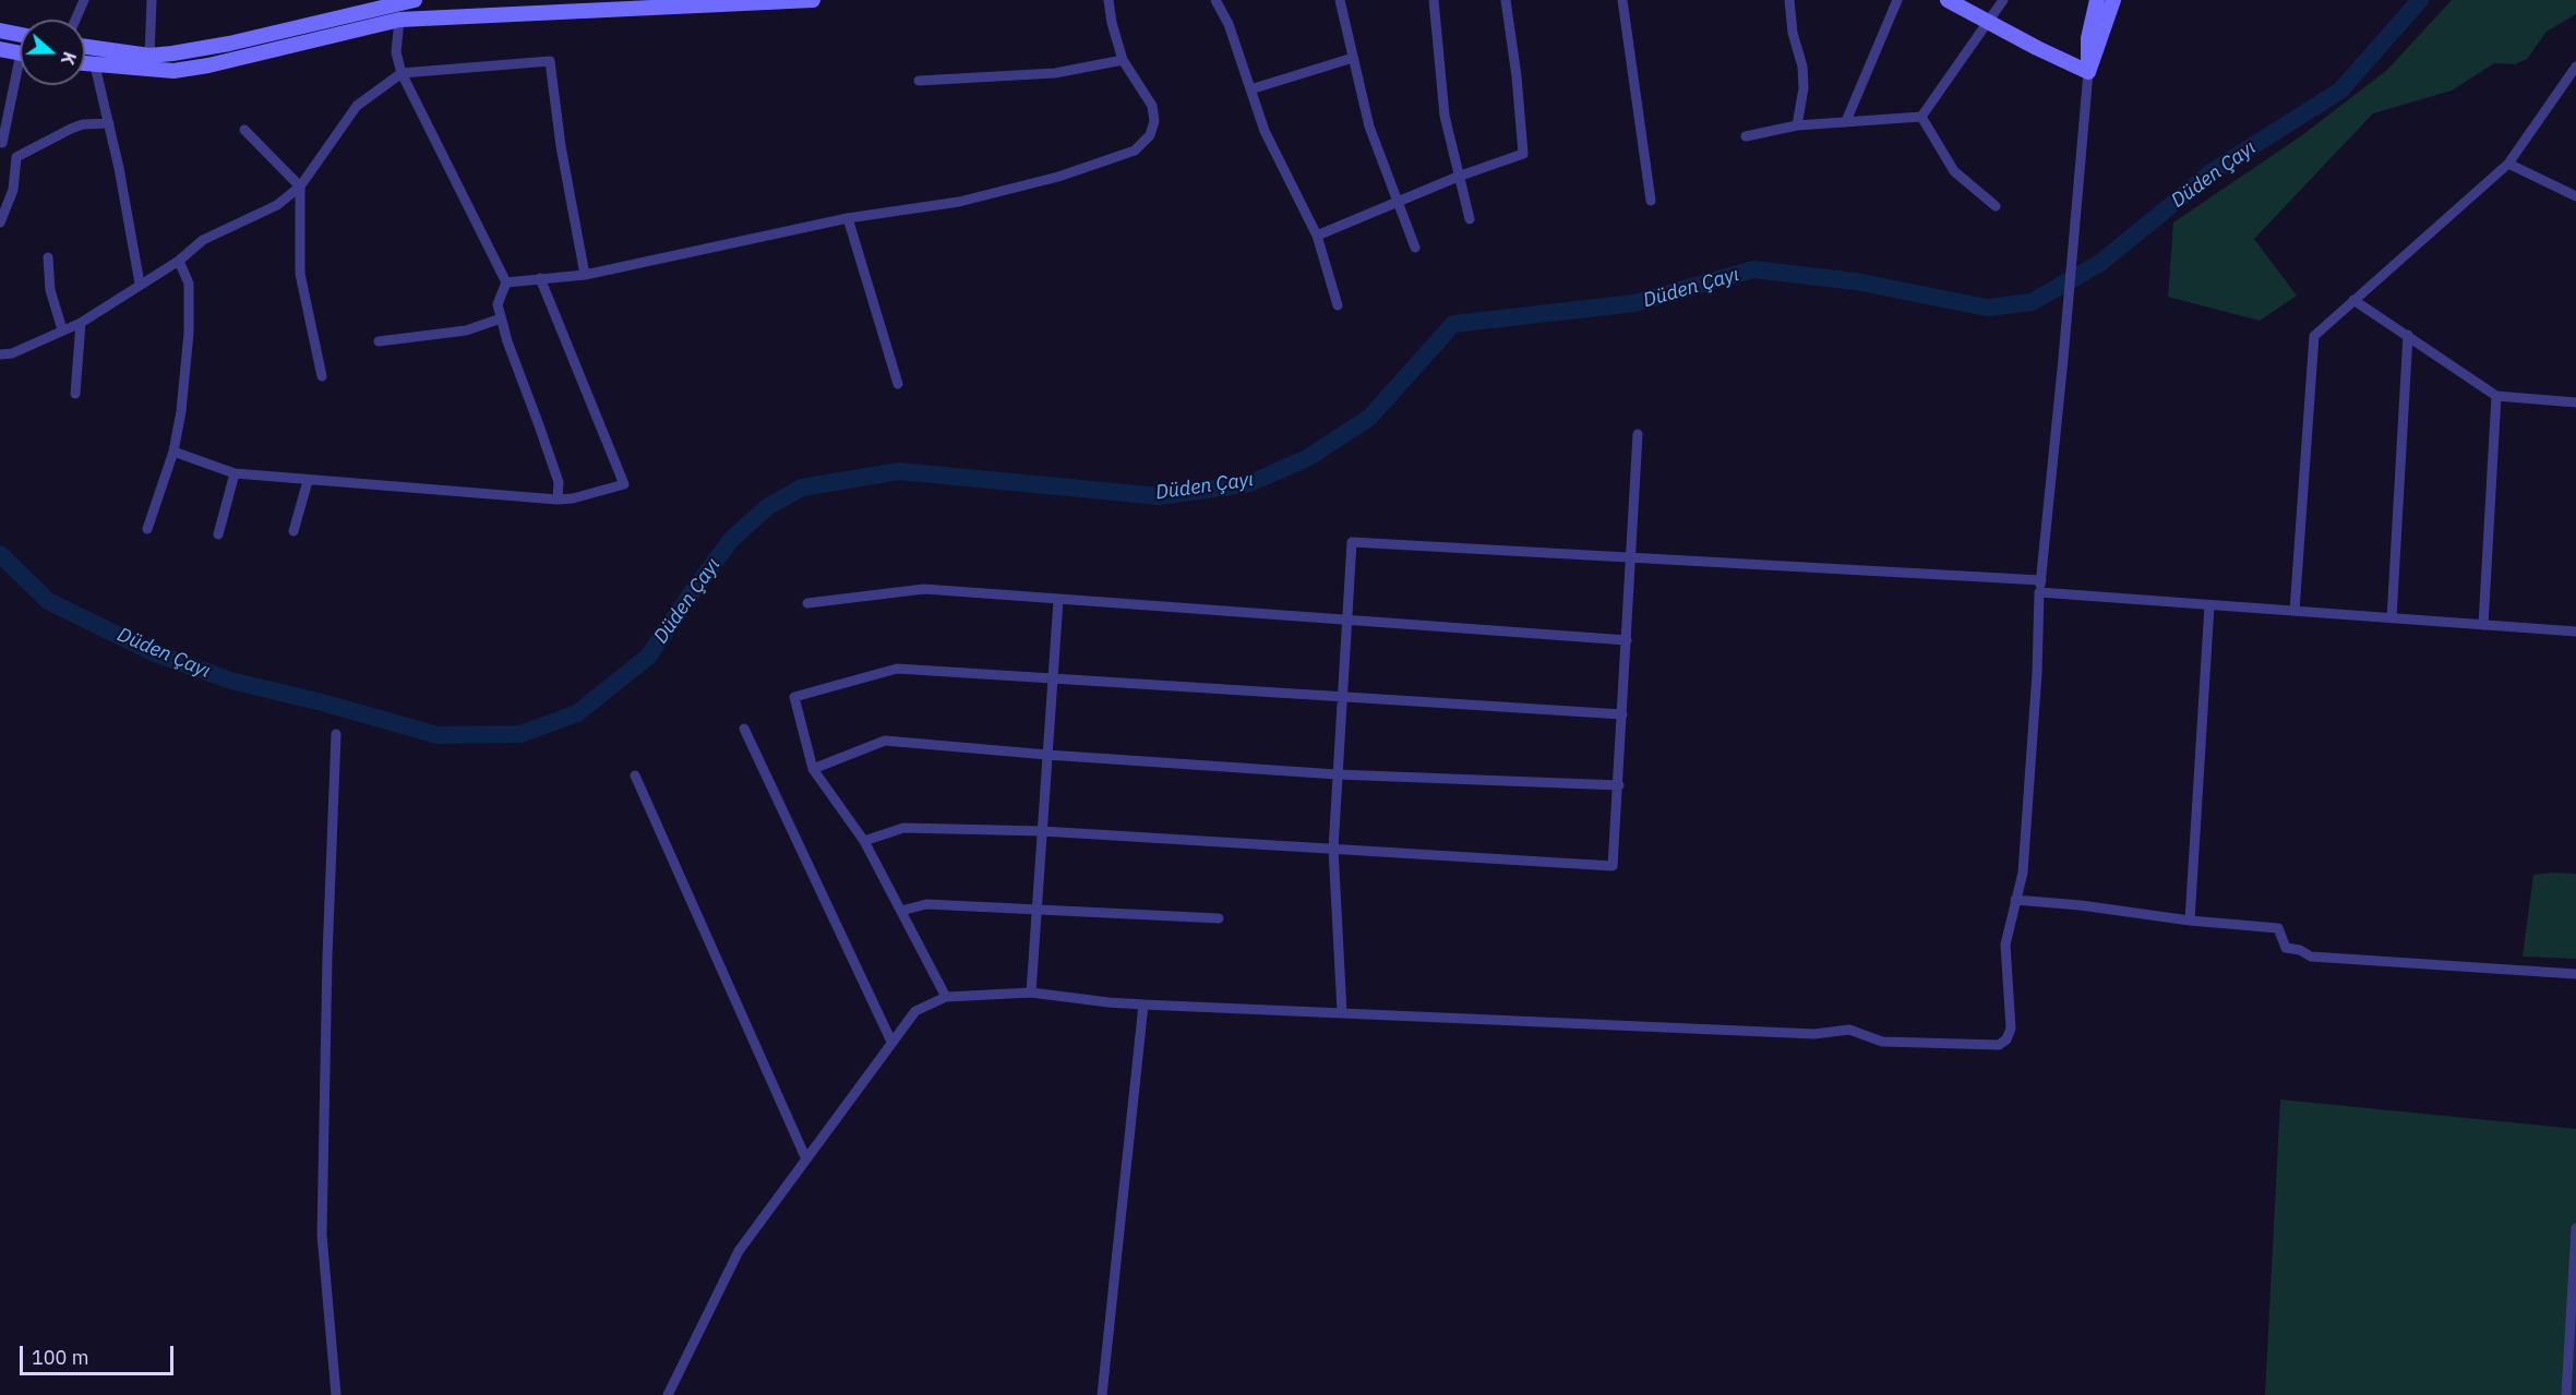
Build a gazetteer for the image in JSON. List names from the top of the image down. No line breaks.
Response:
{"water":["Düden Çayı"],"scale_bar":"100 m","north":"right"}
